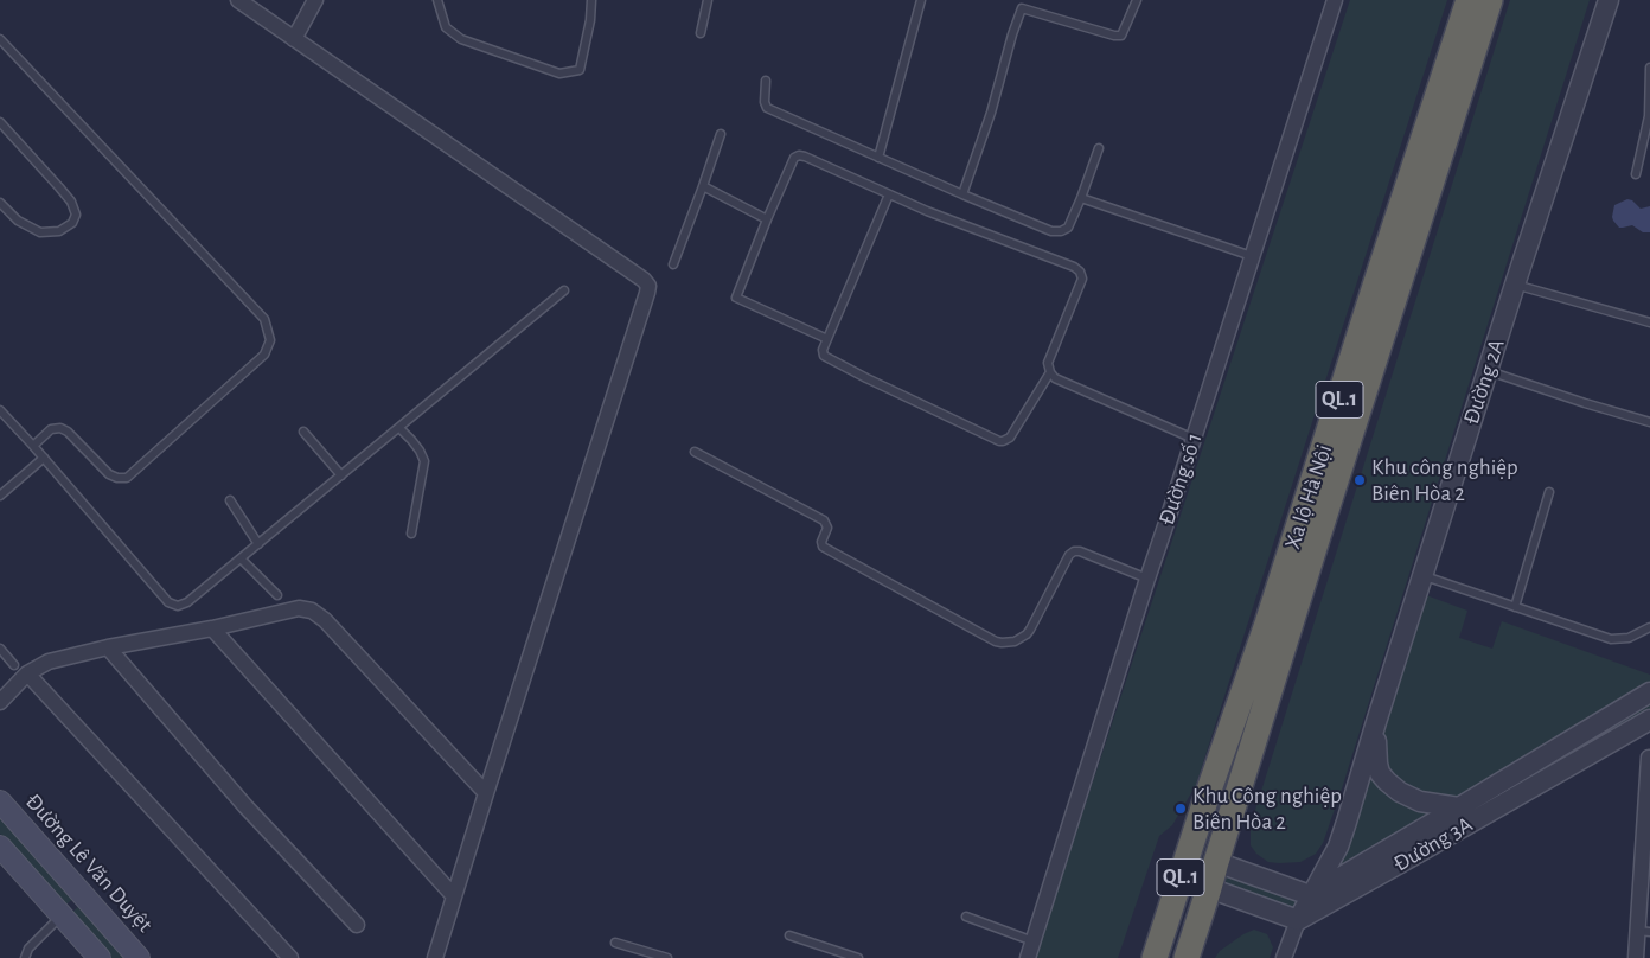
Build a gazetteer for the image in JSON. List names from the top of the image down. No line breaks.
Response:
{"streets":{"highway":["QL.1","Xa lộ Hà Nội"],"main road":["Đường Lê Văn Duyệt"],"street":["Đường 2A","Đường số 1","Đường 3A"]},"crossings":[["Đường 2A","Đường 3A"],["QL.1","Xa lộ Hà Nội"]],"places":["Khu công nghiệp Biên Hòa 2","Khu Công nghiệp Biên Hòa 2"]}
